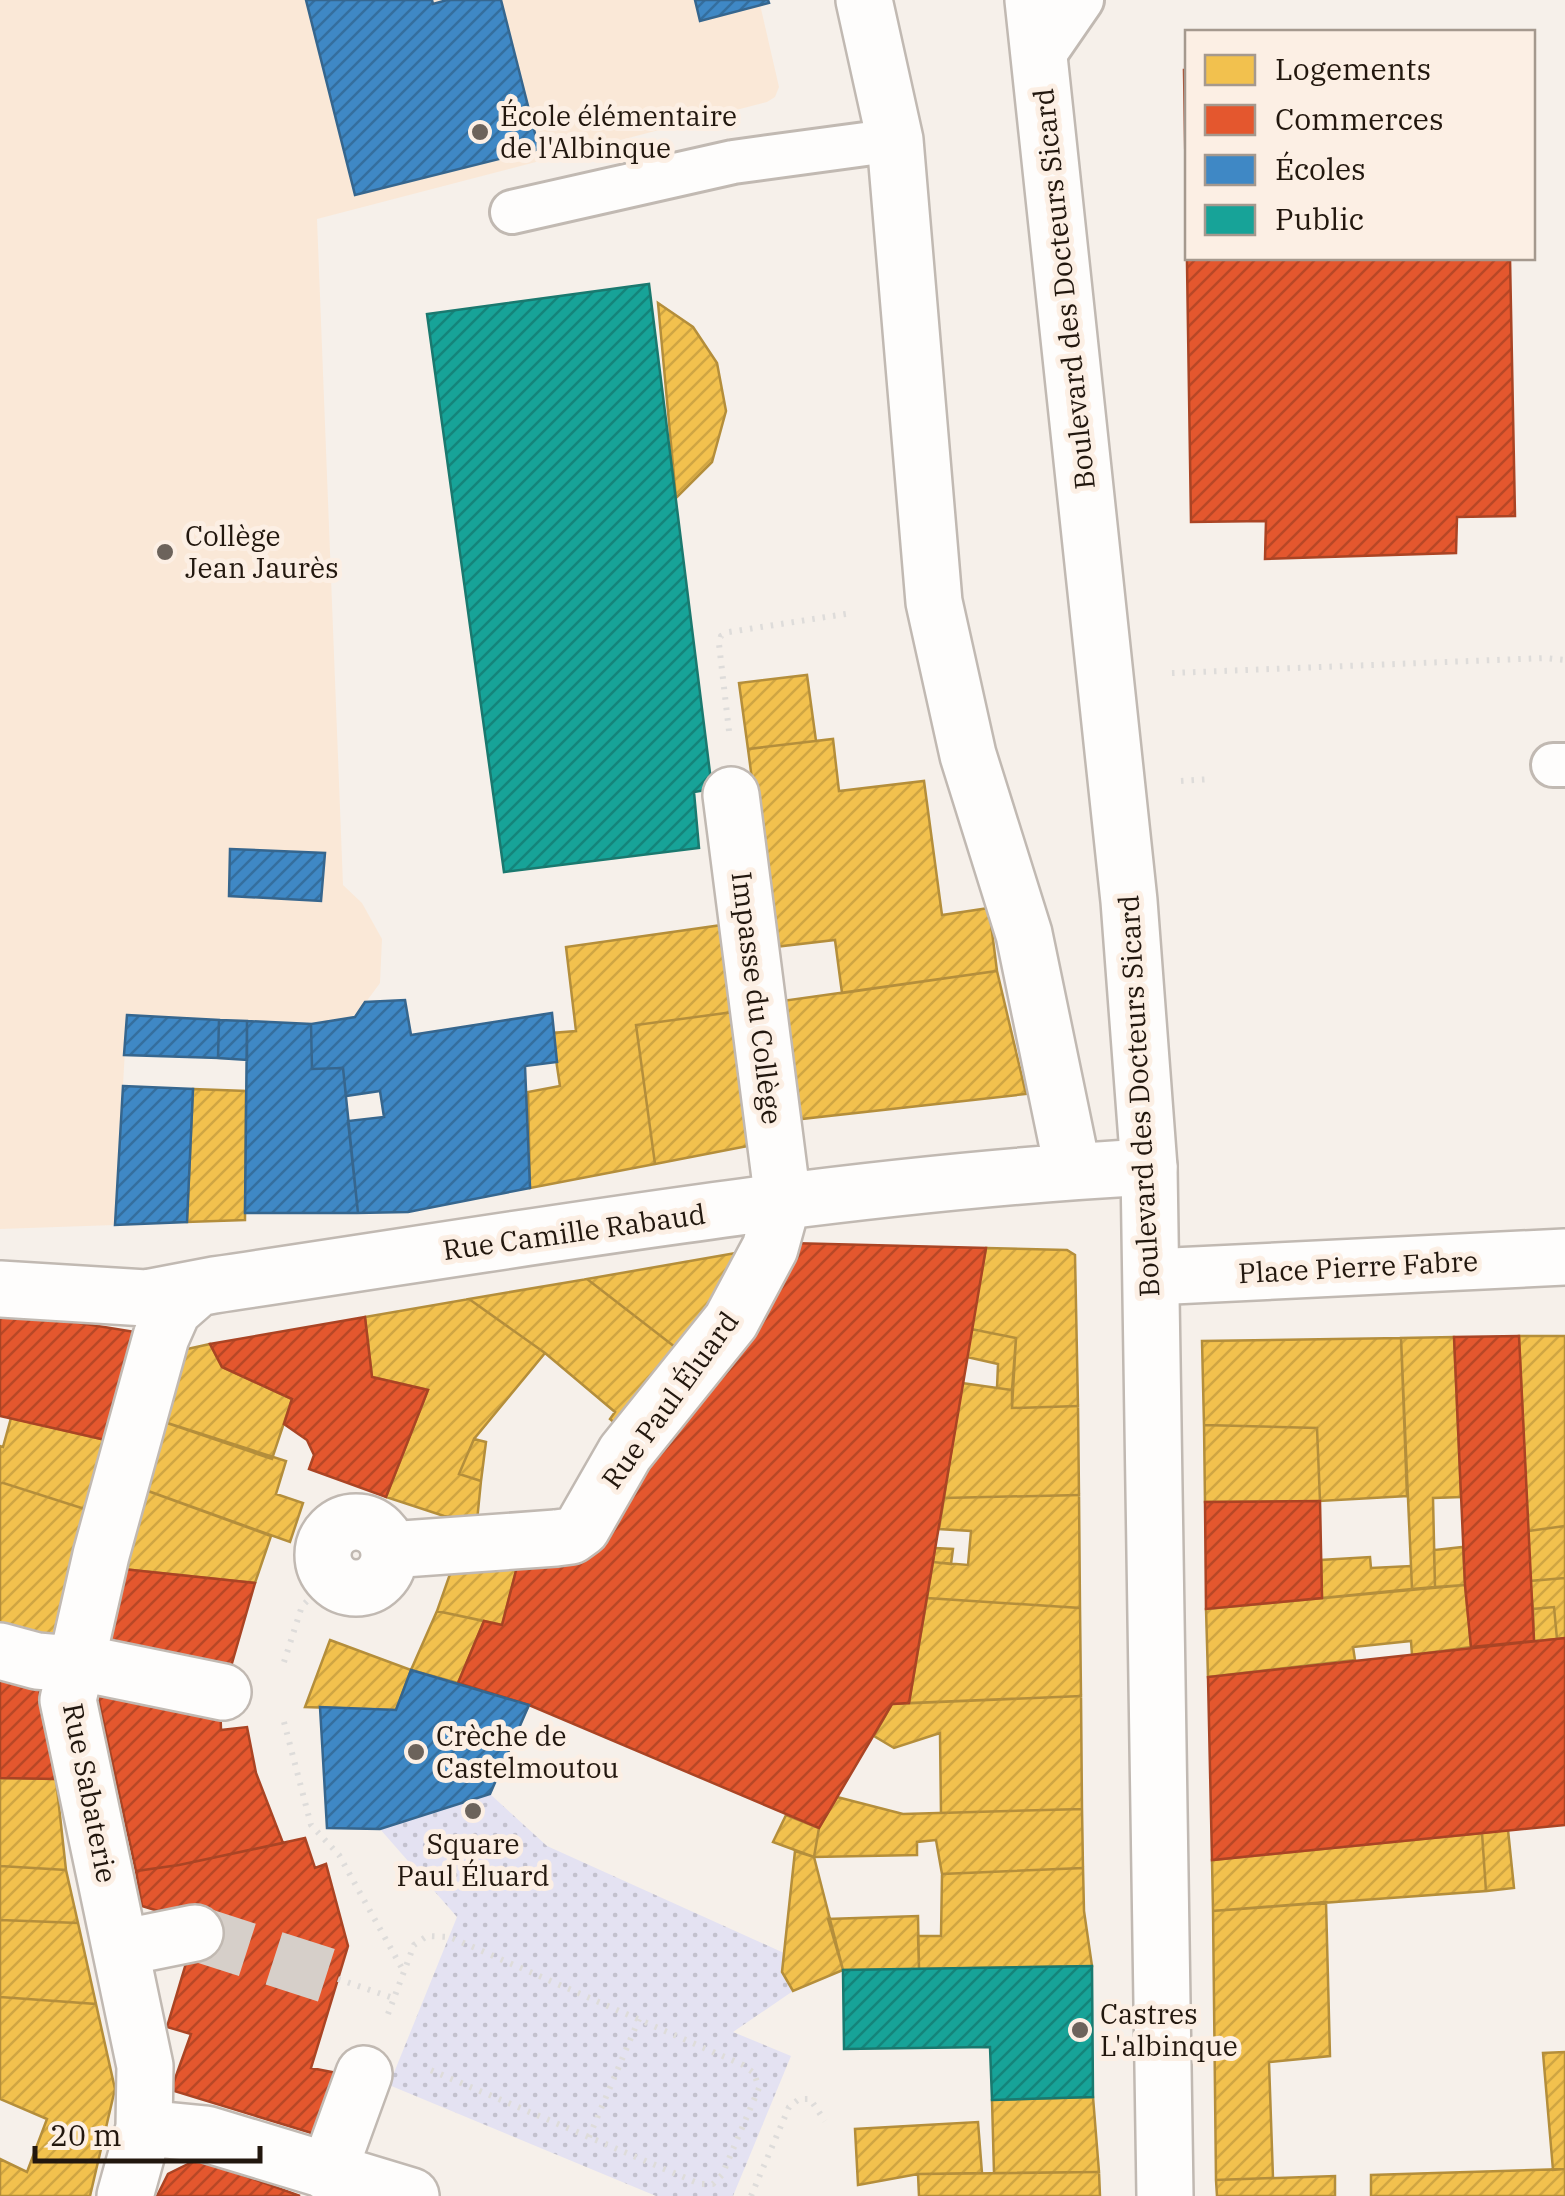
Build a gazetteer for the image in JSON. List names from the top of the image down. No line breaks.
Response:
{"streets":{"street":["Boulevard des Docteurs Sicard","Impasse du Collège","Rue Camille Rabaud","Place Pierre Fabre","Rue Paul Éluard","Rue Sabaterie"]},"crossings":[["Boulevard des Docteurs Sicard","Rue Camille Rabaud"],["Boulevard des Docteurs Sicard","Place Pierre Fabre"],["Impasse du Collège","Rue Camille Rabaud"],["Impasse du Collège","Rue Paul Éluard"],["Rue Camille Rabaud","Rue Paul Éluard"],["Rue Camille Rabaud","Rue Sabaterie"]],"places":["École élémentaire de l'Albinque","Collège Jean Jaurès","Crèche de Castelmoutou","Square Paul Éluard","Castres L'albinque"],"legend":["Logements","Commerces","Écoles","Public"],"scale_bar":"20 m"}
